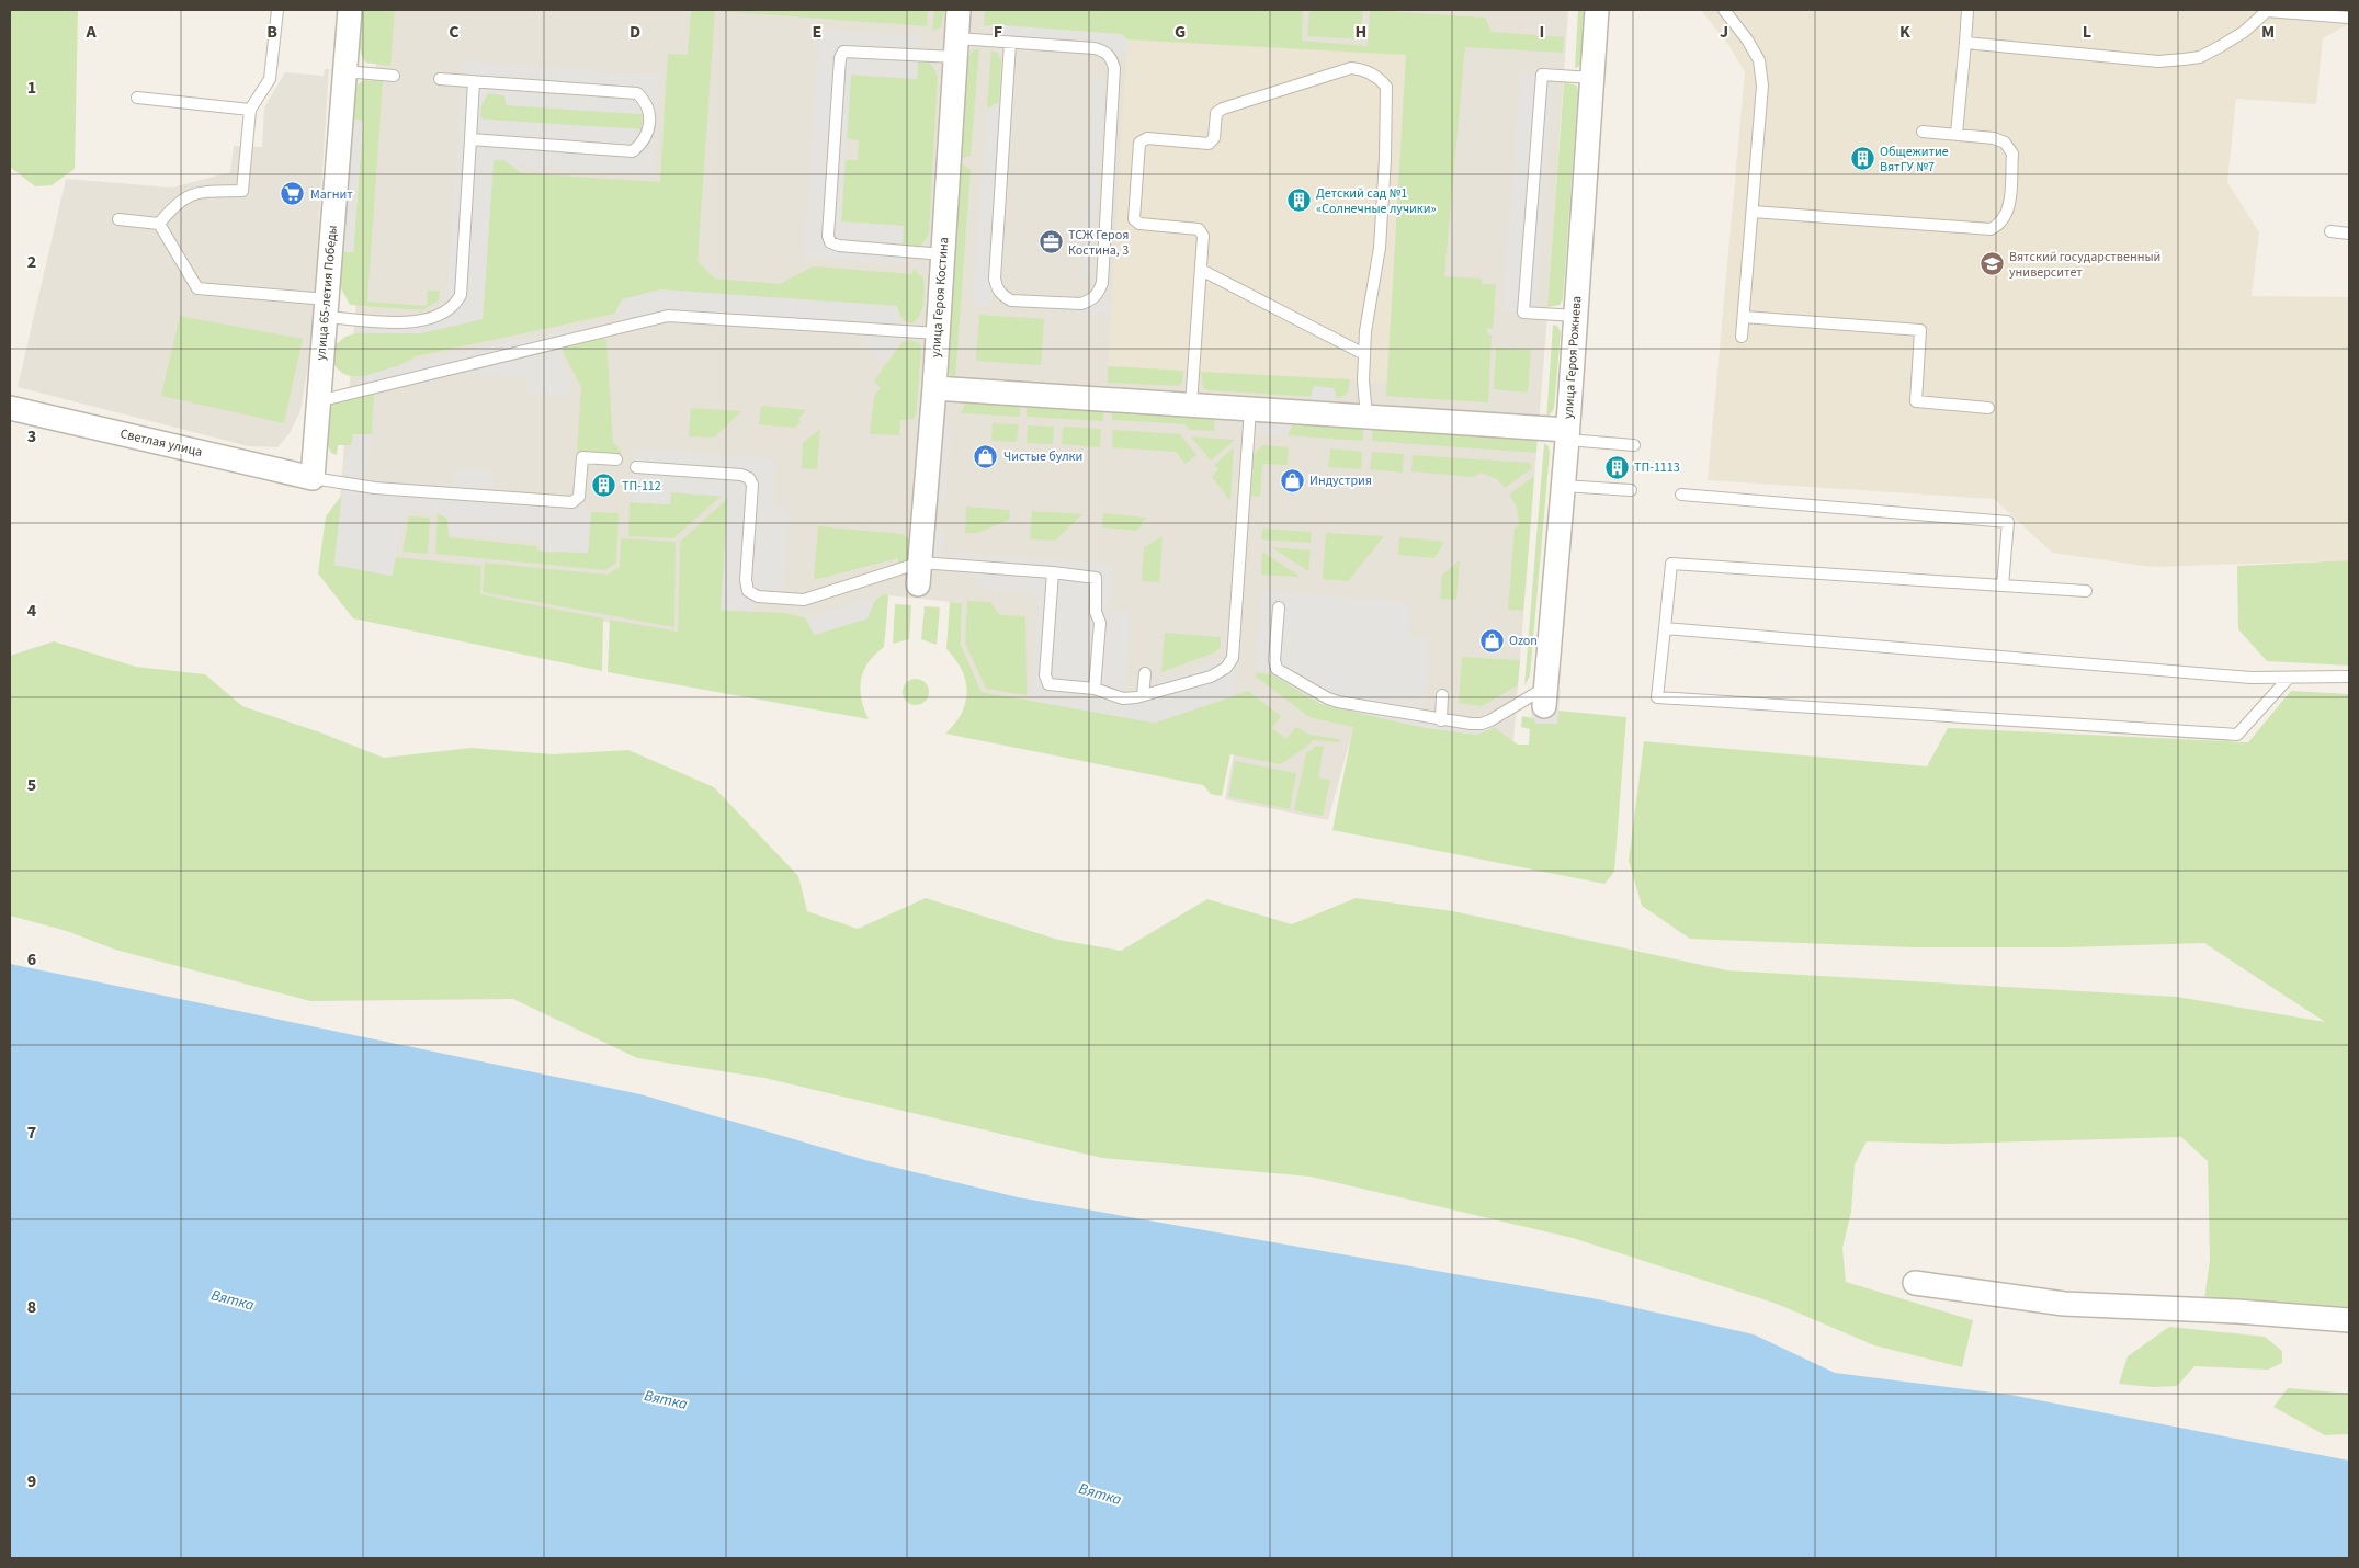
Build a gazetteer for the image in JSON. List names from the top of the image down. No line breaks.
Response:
{"streets":{"street":["улица 65-летия Победы","улица Героя Костина","улица Героя Рожнева","Светлая улица"]},"crossings":[["улица 65-летия Победы","Светлая улица"]],"water":["Вятка"],"places":{"building":["Общежитие ВятГУ №7","Детский сад №1 «Солнечные лучики»","ТП-1113","ТП-112"],"supermarket":["Магнит"],"office":["ТСЖ Героя Костина, 3"],"school or university":["Вятский государственный университет"],"shop":["Чистые булки","Индустрия","Ozon"]},"grid":{"columns":["A","B","C","D","E","F","G","H","I","J","K","L","M"],"rows":["1","2","3","4","5","6","7","8","9"]}}
